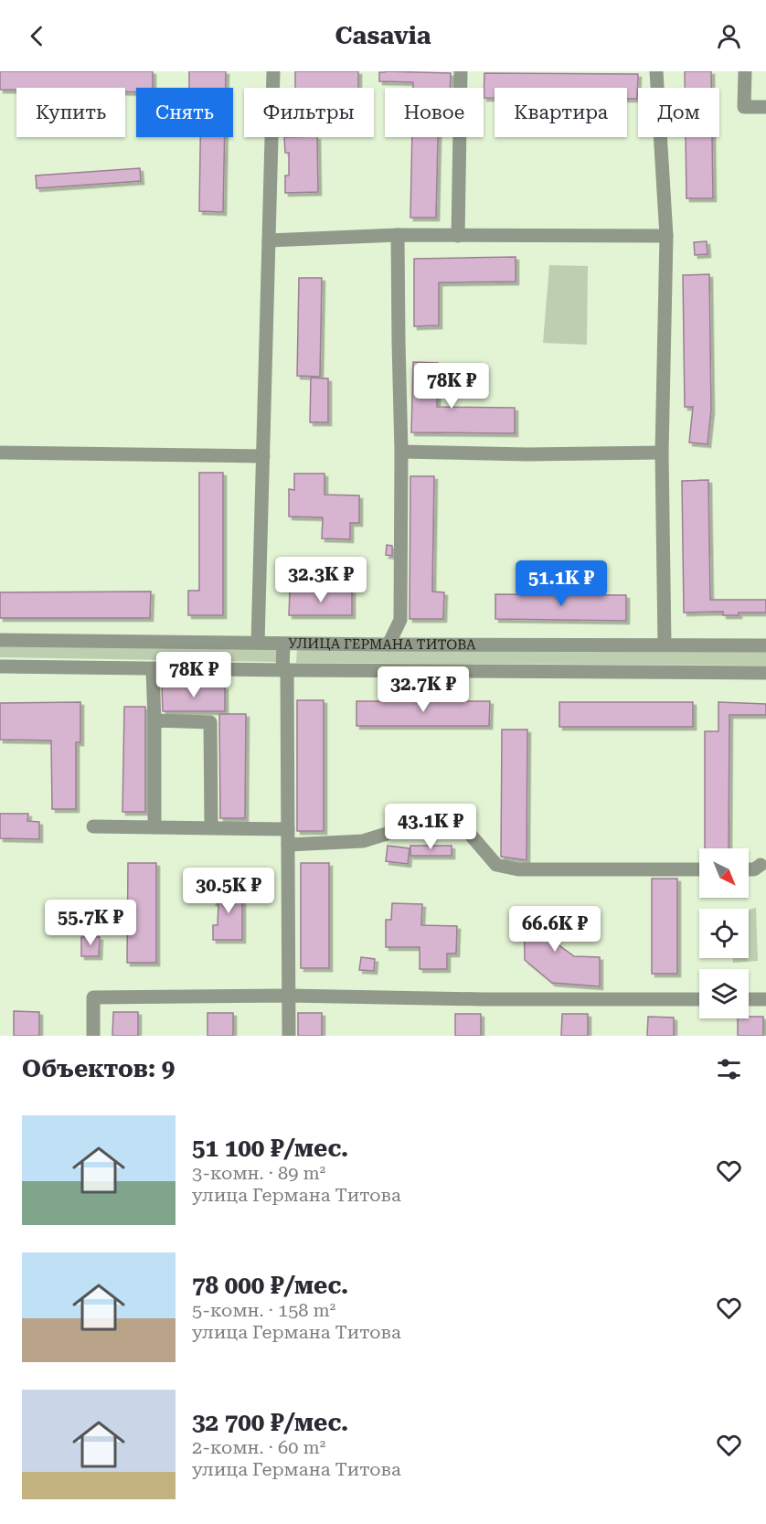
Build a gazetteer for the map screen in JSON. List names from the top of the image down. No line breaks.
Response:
{"streets":{"street":["УЛИЦА ГЕРМАНА ТИТОВА"]},"north":"bottom right","page":{"header":"Casavia","chip":["Купить","Снять","Фильтры","Новое","Квартира","Дом"],"price":["78K ₽","32.3K ₽","51.1K ₽","78K ₽","32.7K ₽","43.1K ₽","30.5K ₽","55.7K ₽","66.6K ₽"],"heading":"Объектов: 9","list":[{"name":"51 100 ₽/мес.","note":"3-комн. · 89 m² · улица Германа Титова"},{"name":"78 000 ₽/мес.","note":"5-комн. · 158 m² · улица Германа Титова"},{"name":"32 700 ₽/мес.","note":"2-комн. · 60 m² · улица Германа Титова"}]}}
